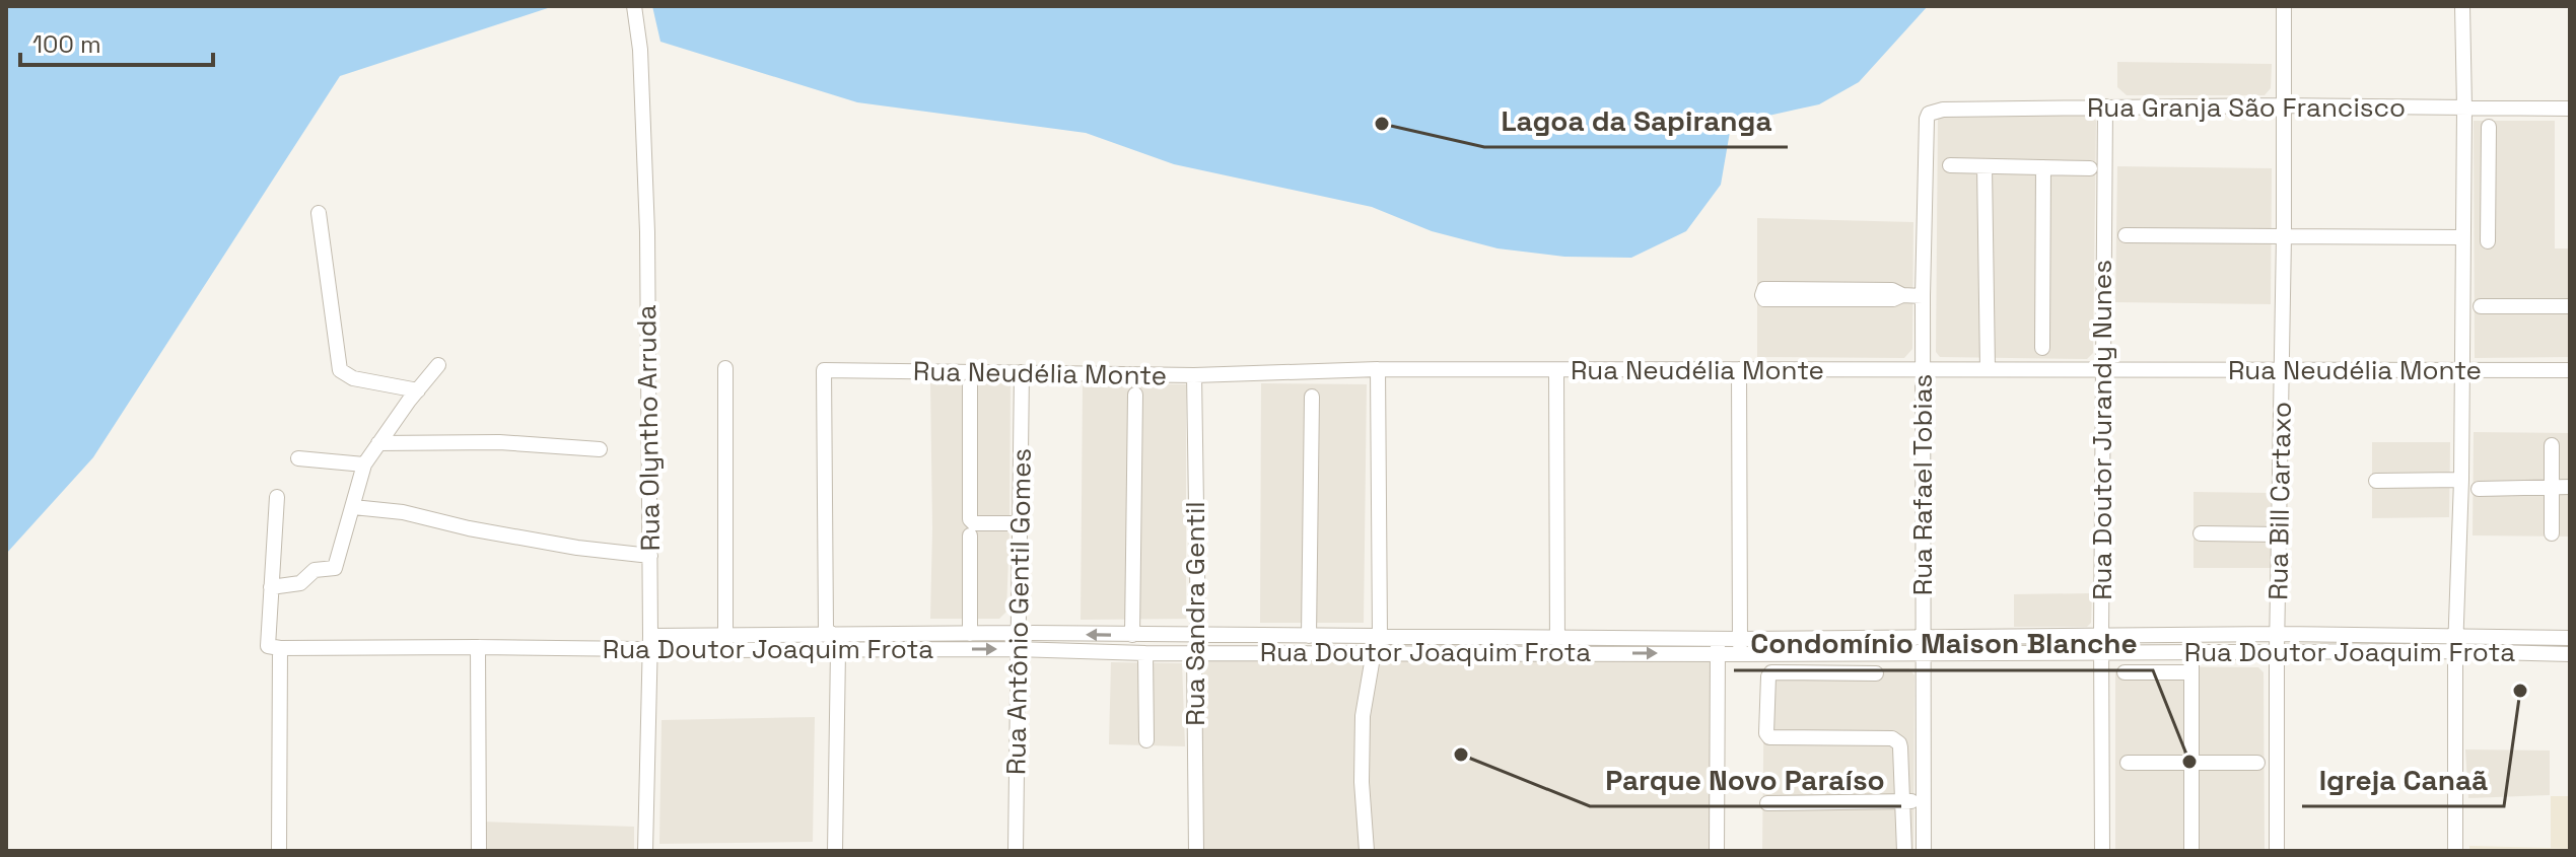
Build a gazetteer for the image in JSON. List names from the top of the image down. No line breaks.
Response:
{"streets":{"street":["Rua Granja São Francisco","Rua Neudélia Monte","Rua Olyntho Arruda","Rua Doutor Jurandy Nunes","Rua Rafael Tobias","Rua Bill Cartaxo","Rua Antônio Gentil Gomes","Rua Sandra Gentil","Rua Doutor Joaquim Frota"]},"crossings":[["Rua Granja São Francisco","Rua Doutor Jurandy Nunes"],["Rua Granja São Francisco","Rua Rafael Tobias"],["Rua Granja São Francisco","Rua Bill Cartaxo"],["Rua Neudélia Monte","Rua Doutor Jurandy Nunes"],["Rua Neudélia Monte","Rua Rafael Tobias"],["Rua Neudélia Monte","Rua Bill Cartaxo"],["Rua Neudélia Monte","Rua Antônio Gentil Gomes"],["Rua Neudélia Monte","Rua Sandra Gentil"],["Rua Neudélia Monte","Rua Doutor Joaquim Frota"],["Rua Olyntho Arruda","Rua Doutor Joaquim Frota"],["Rua Doutor Jurandy Nunes","Rua Doutor Joaquim Frota"],["Rua Rafael Tobias","Rua Doutor Joaquim Frota"],["Rua Bill Cartaxo","Rua Doutor Joaquim Frota"],["Rua Antônio Gentil Gomes","Rua Doutor Joaquim Frota"],["Rua Sandra Gentil","Rua Doutor Joaquim Frota"]],"places":["Lagoa da Sapiranga","Igreja Canaã","Parque Novo Paraíso","Condomínio Maison Blanche"],"scale_bar":"100 m"}
